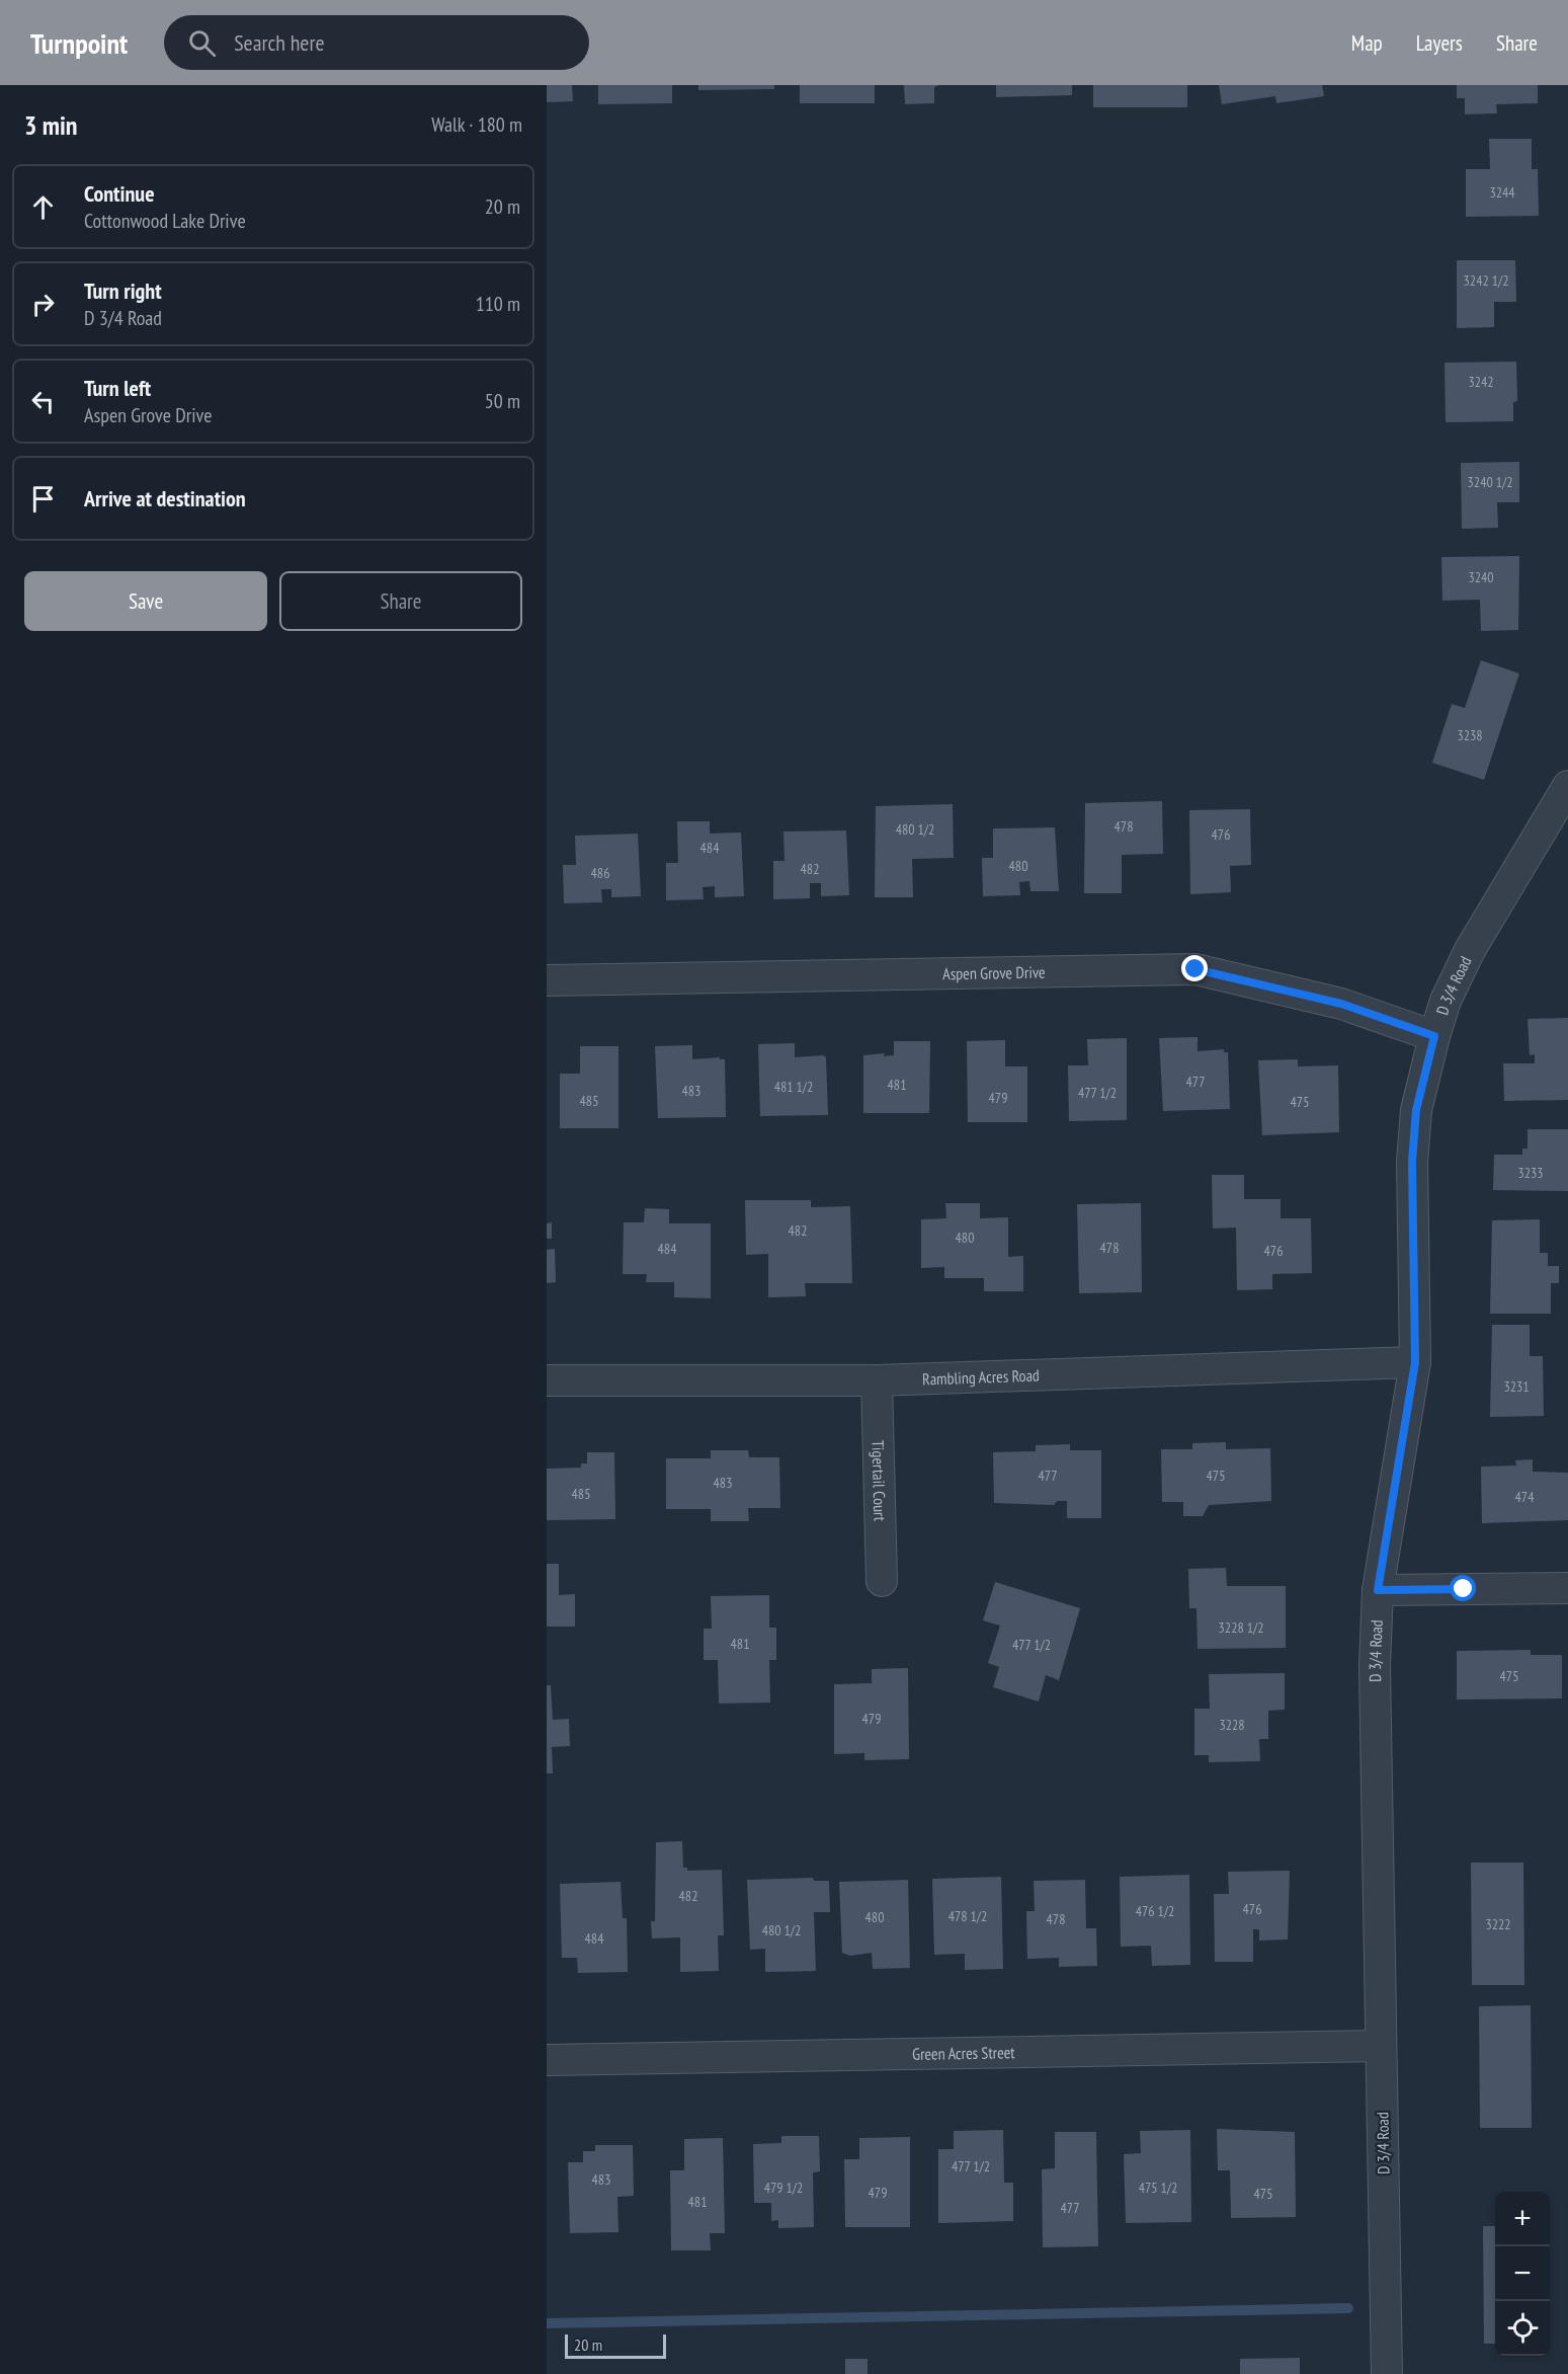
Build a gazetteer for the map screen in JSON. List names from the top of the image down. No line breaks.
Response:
{"streets":{"street":["Aspen Grove Drive","D 3/4 Road","Rambling Acres Road","Tigertail Court","Green Acres Street"]},"crossings":[["Aspen Grove Drive","D 3/4 Road"],["D 3/4 Road","Rambling Acres Road"],["D 3/4 Road","Green Acres Street"],["Rambling Acres Road","Tigertail Court"]],"house_numbers":["3244","3242 1/2","3242","3240 1/2","3240","3238","478","480 1/2","476","484","480","482","486","477","481","481 1/2","483","477 1/2","479","485","475","3233","482","480","478","484","476","3231","477","475","483","485","474","3228 1/2","481","477 1/2","475","479","3228","482","476","476 1/2","478 1/2","480","478","3222","480 1/2","484","477 1/2","483","479 1/2","475 1/2","479","475","481","477"],"scale_bar":"20 m","page":{"header":"Turnpoint","search":"Search here","nav":["Map","Layers","Share"],"heading":["3 min","Walk · 180 m"],"list":[["Continue","Cottonwood Lake Drive","20 m"],["Turn right","D 3/4 Road","110 m"],["Turn left","Aspen Grove Drive","50 m"],"Arrive at destination"],"buttons":["Save","Share"],"map_buttons":["+","−"],"scale":"20 m"}}
